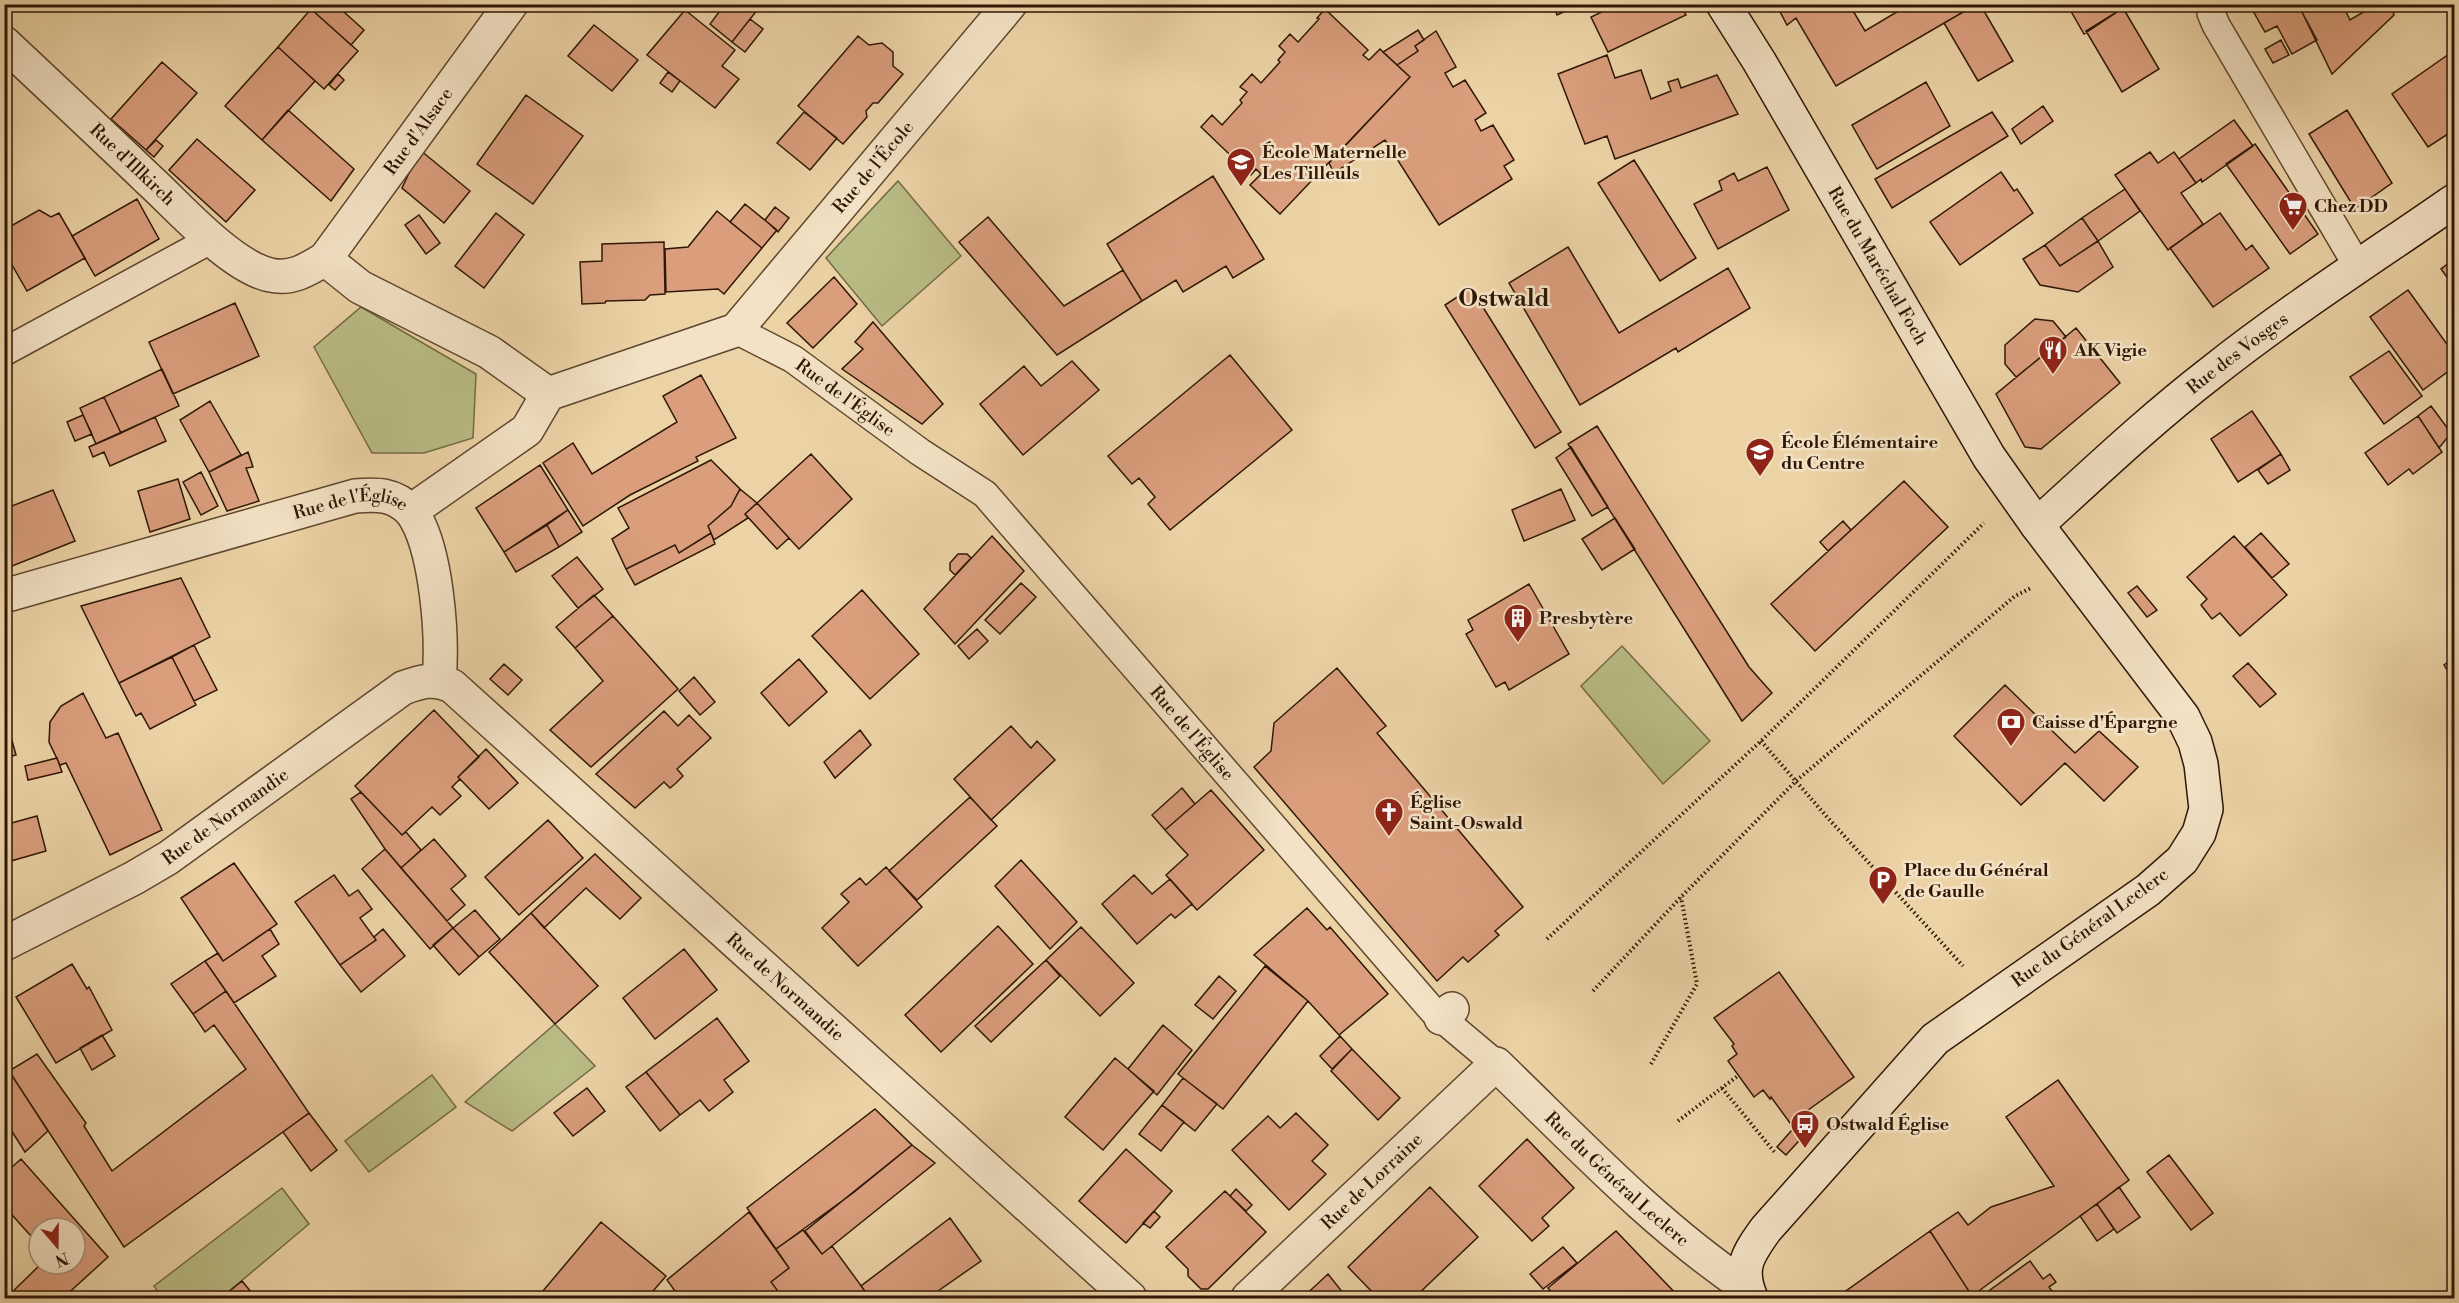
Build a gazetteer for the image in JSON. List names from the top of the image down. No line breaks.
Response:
{"streets":{"street":["Rue d'Alsace","Rue d'Illkirch","Rue de l'École","Rue du Maréchal Foch","Rue des Vosges","Rue de l'Église","Rue de Normandie","Rue du Général Leclerc","Rue de Lorraine"]},"crossings":[["Rue d'Alsace","Rue d'Illkirch"],["Rue de l'École","Rue de l'Église"],["Rue du Maréchal Foch","Rue des Vosges"],["Rue du Maréchal Foch","Rue du Général Leclerc"],["Rue des Vosges","Rue du Général Leclerc"],["Rue de l'Église","Rue du Général Leclerc"],["Rue de l'Église","Rue de Lorraine"],["Rue du Général Leclerc","Rue de Lorraine"]],"districts":["Ostwald"],"places":{"school or university":["École Maternelle Les Tilleuls","École Élémentaire du Centre"],"supermarket":["Chez DD"],"restaurant":["AK Vigie"],"building":["Presbytère"],"bank":["Caisse d'Épargne"],"church":["Église Saint-Oswald"],"parking":["Place du Général de Gaulle"],"bus stop":["Ostwald Église"]},"north":"bottom"}
